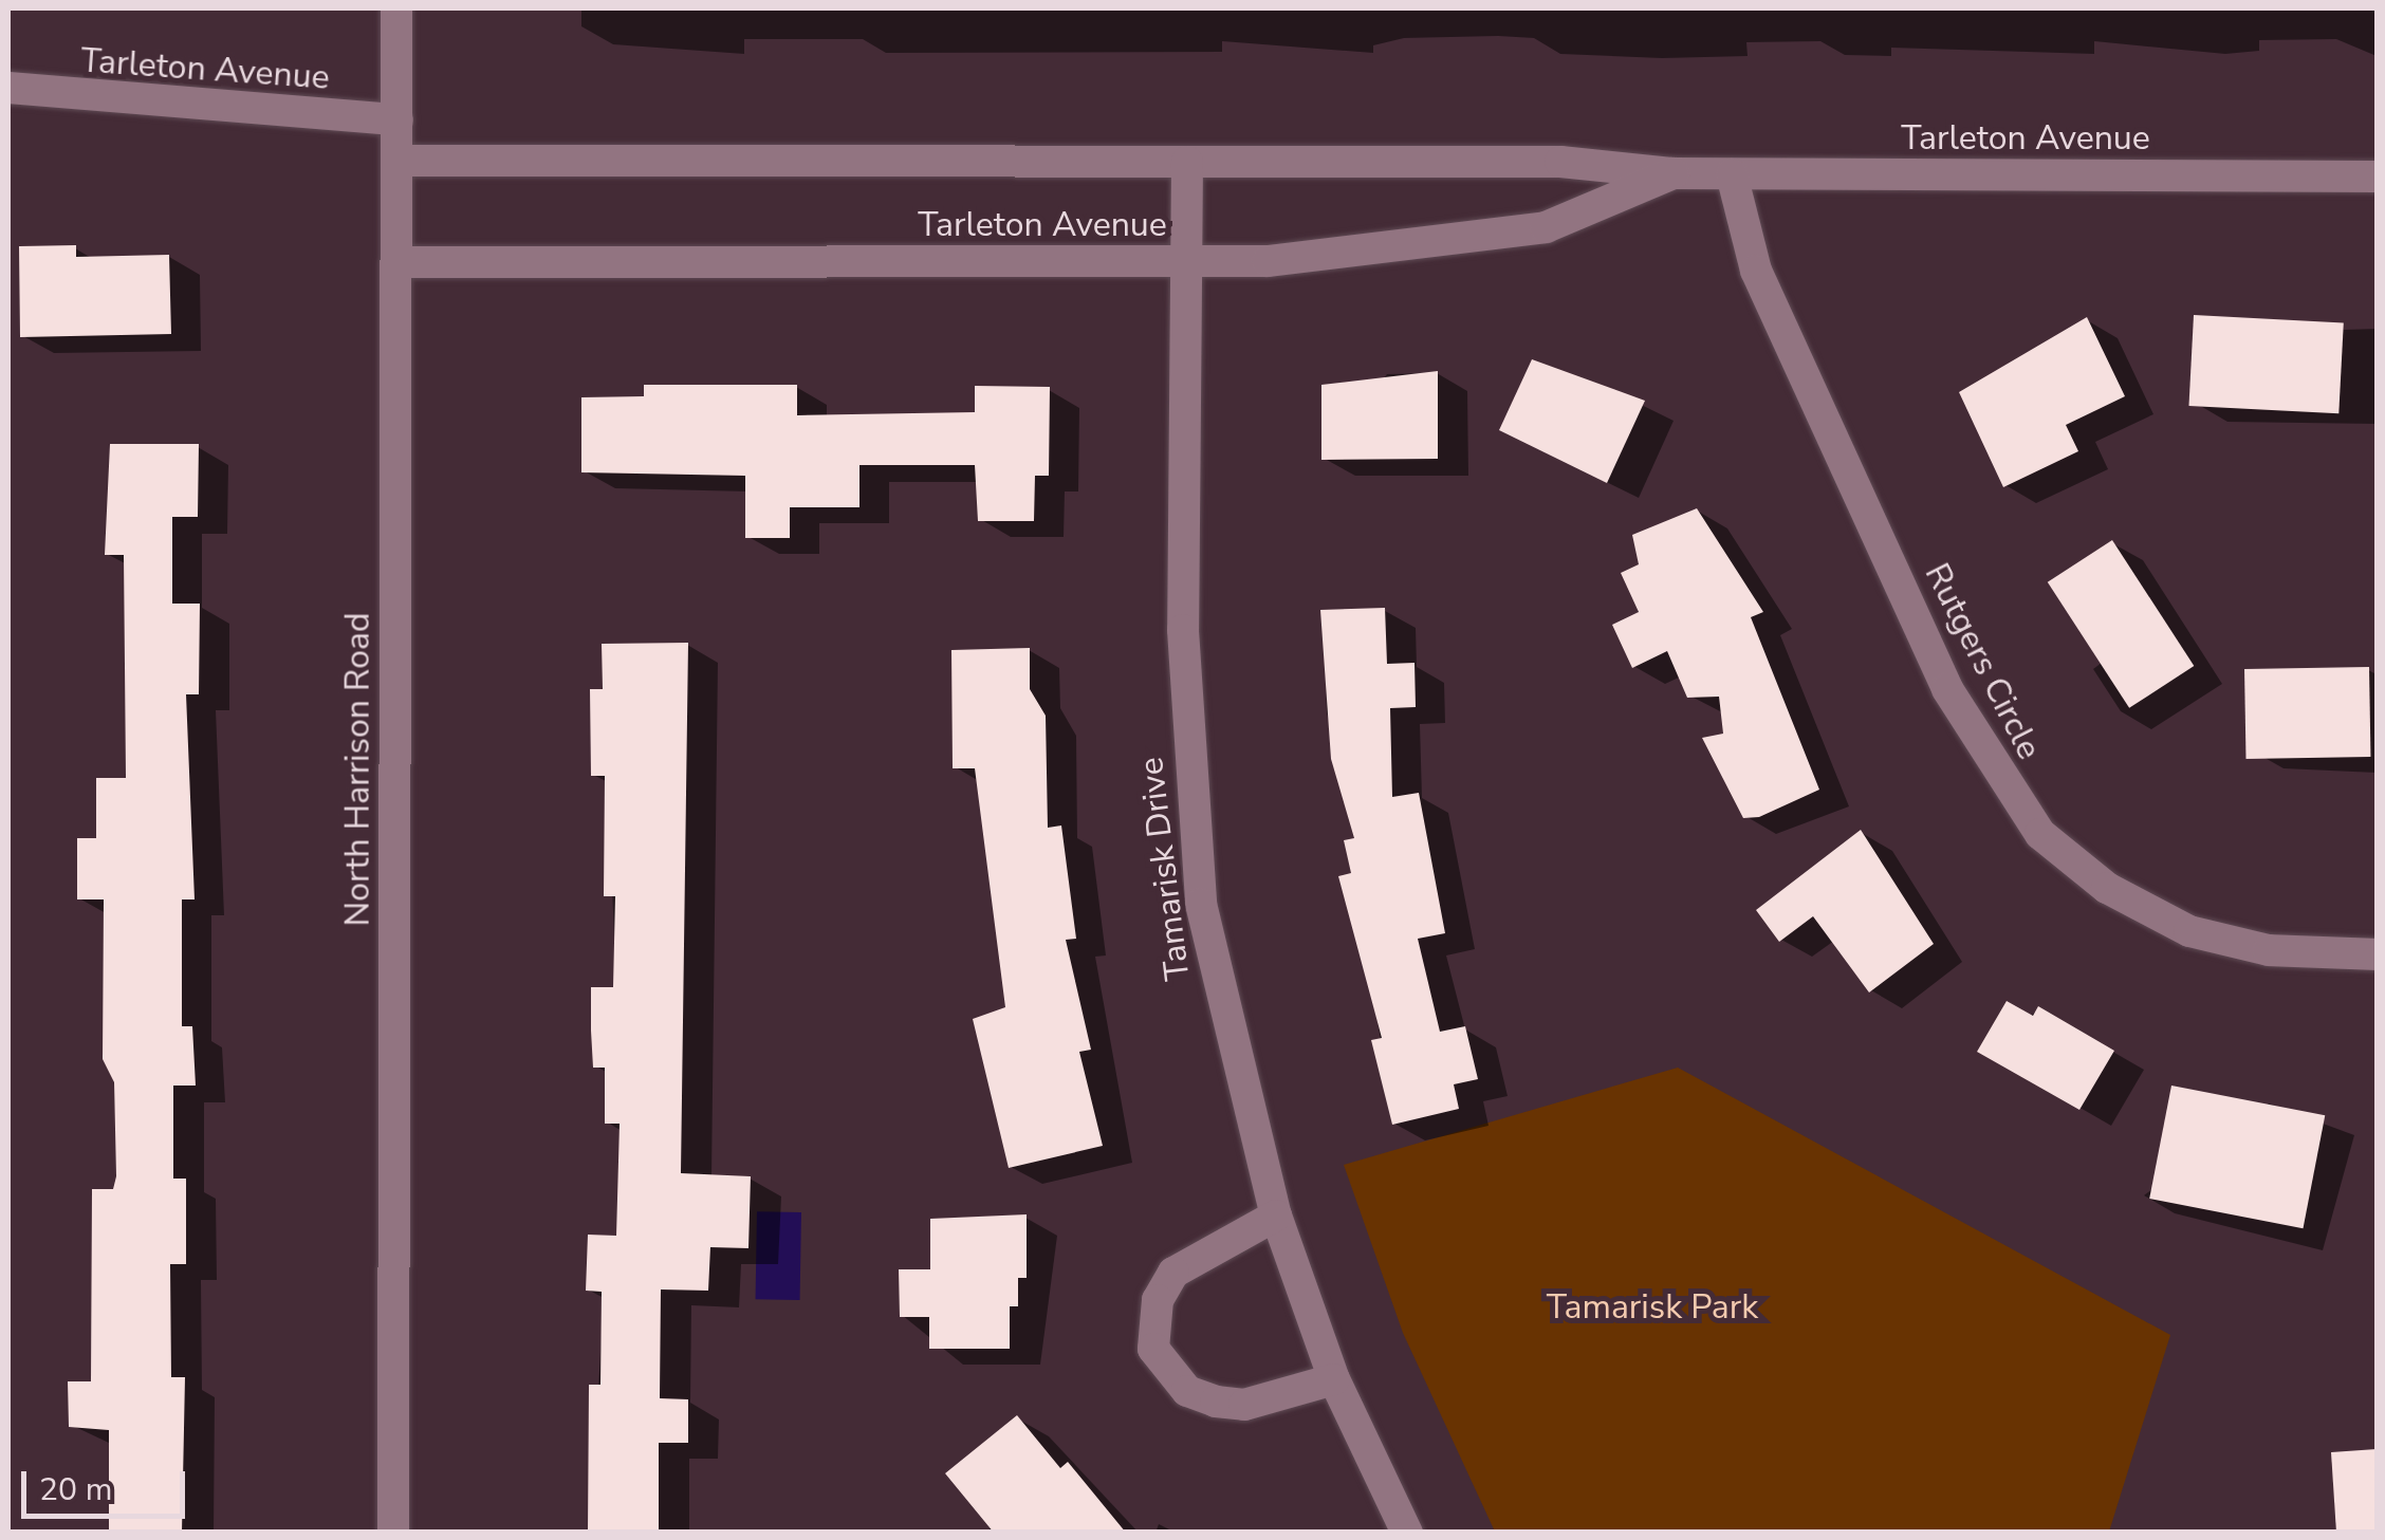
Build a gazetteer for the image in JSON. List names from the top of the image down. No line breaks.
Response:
{"streets":{"street":["Tarleton Avenue","Rutgers Circle","North Harrison Road","Tamarisk Drive"]},"crossings":[["Tarleton Avenue","Rutgers Circle"],["Tarleton Avenue","North Harrison Road"],["Tarleton Avenue","Tamarisk Drive"]],"parks":["Tamarisk Park"],"scale_bar":"20 m"}
